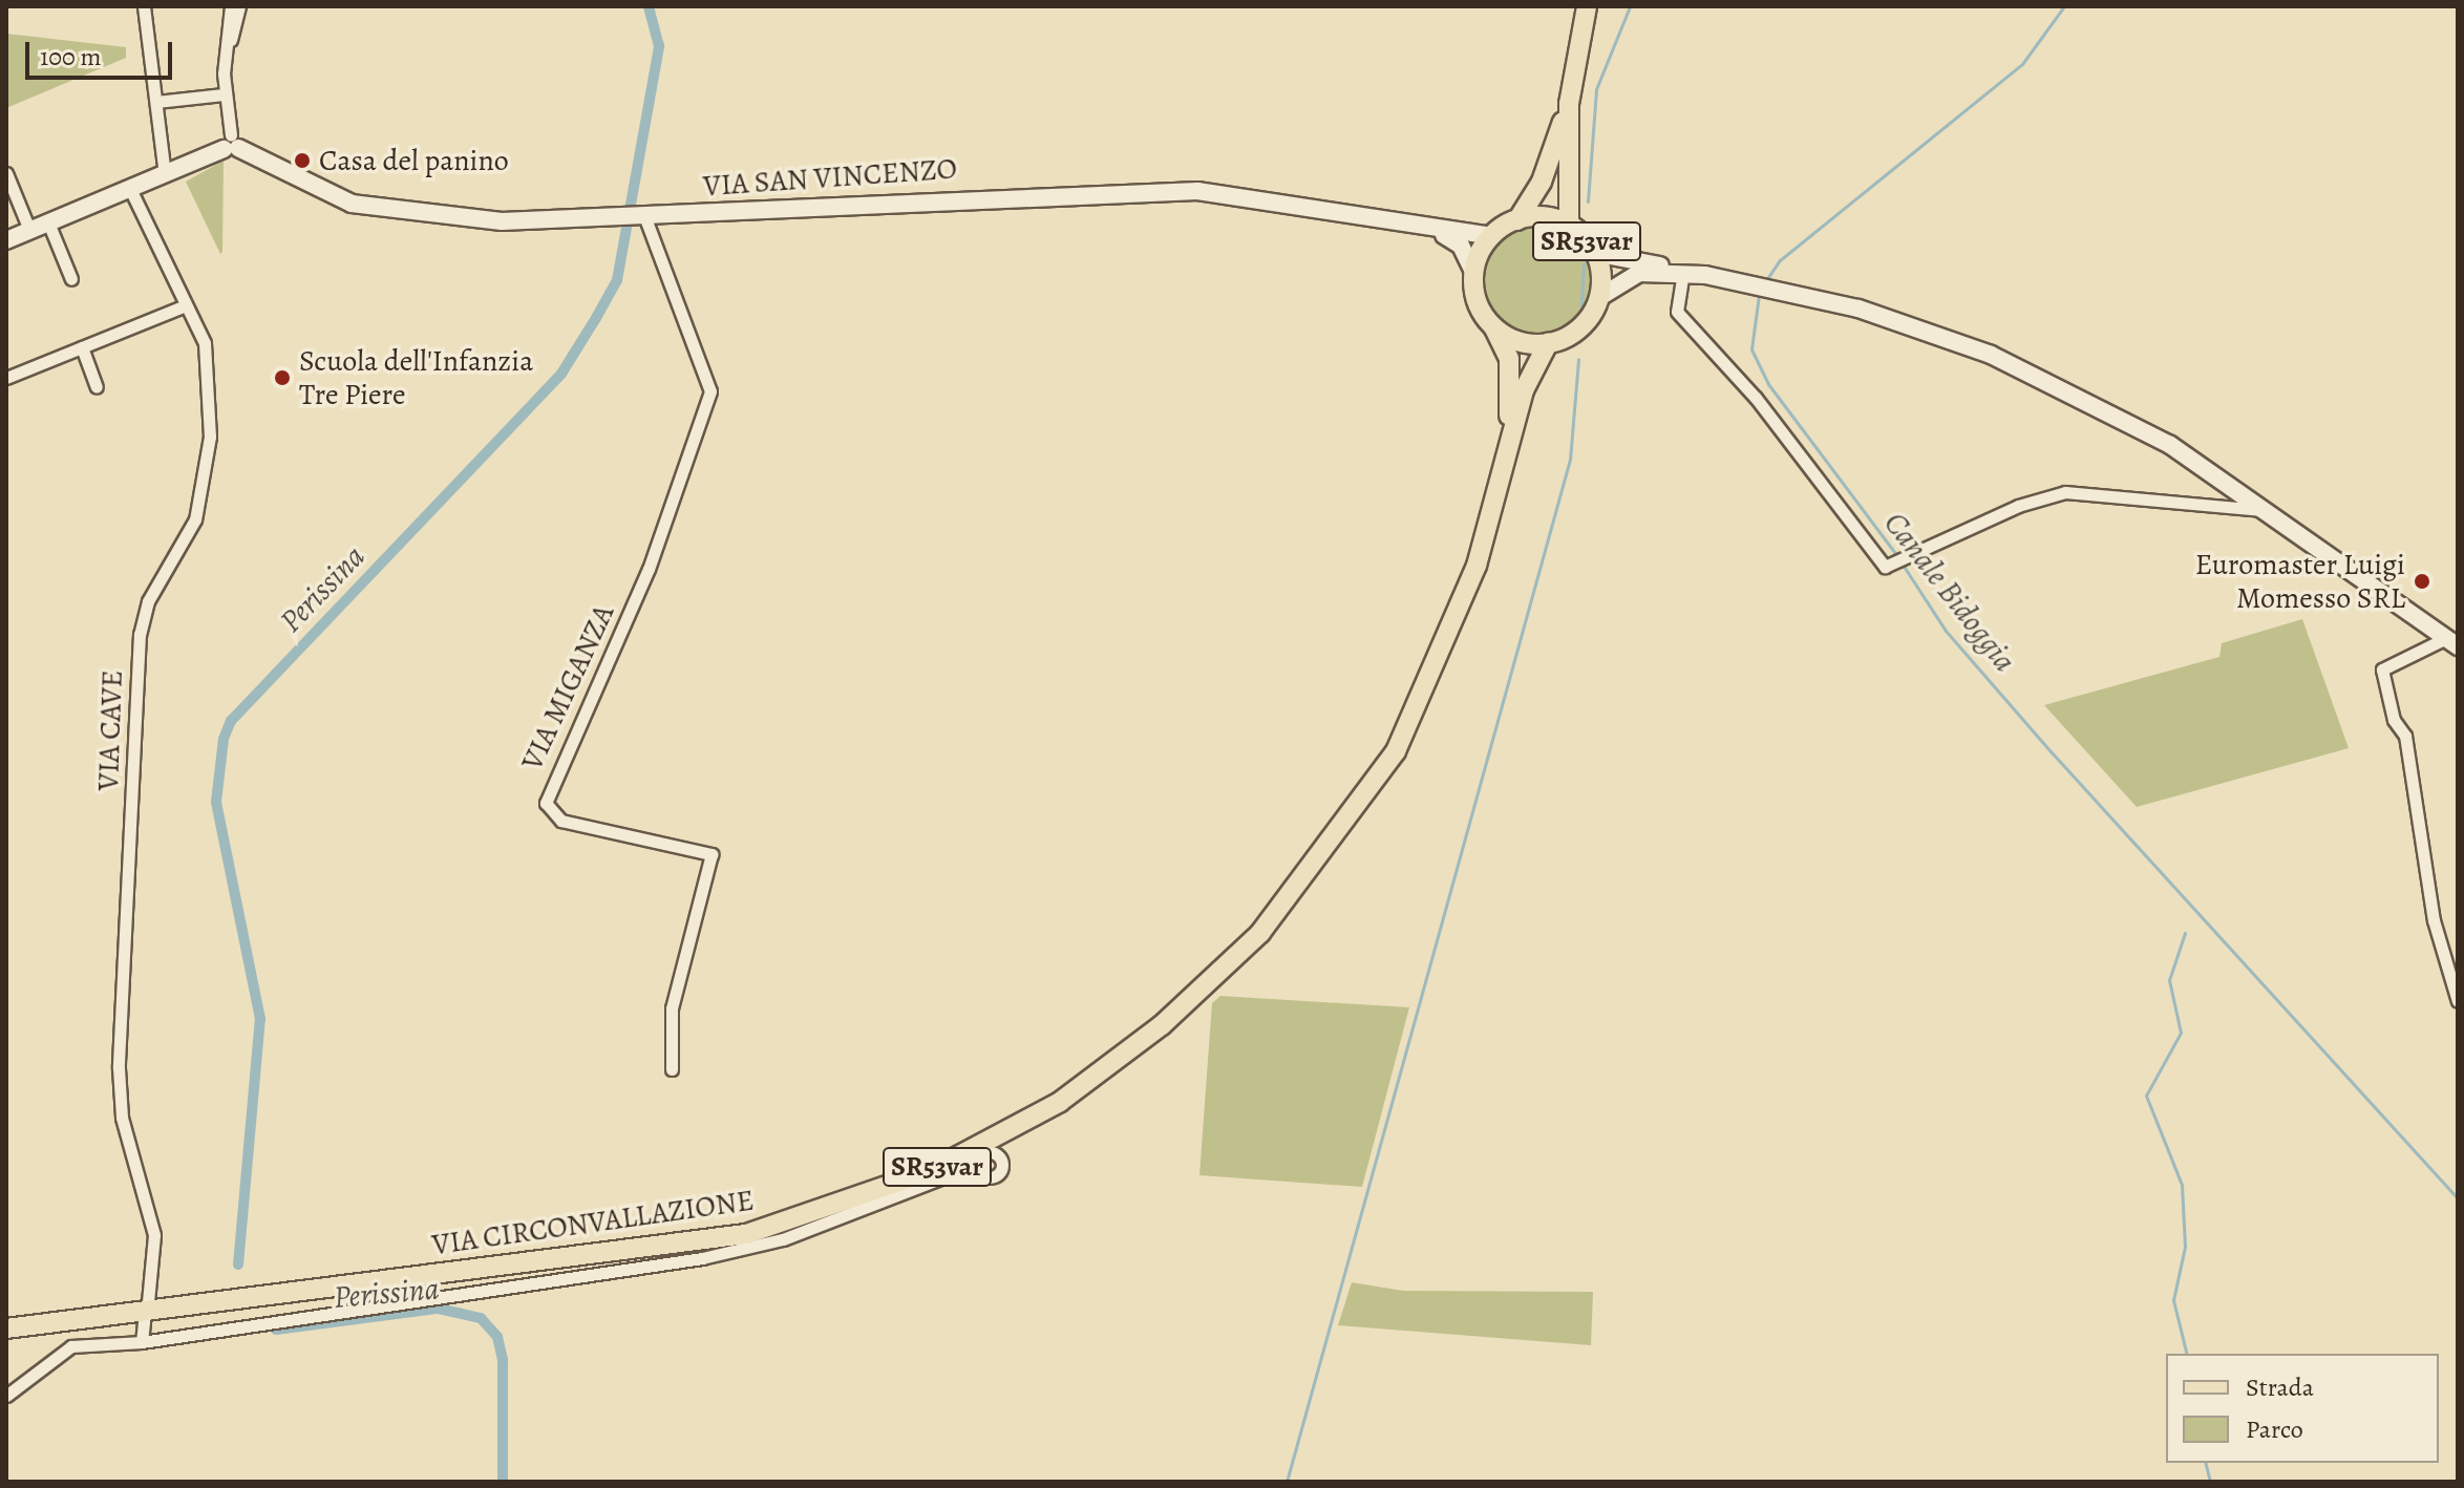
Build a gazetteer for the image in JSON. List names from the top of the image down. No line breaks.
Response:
{"streets":{"main road":["SR53var","VIA CIRCONVALLAZIONE"],"street":["VIA SAN VINCENZO","VIA MIGANZA","VIA CAVE"]},"crossings":[["VIA SAN VINCENZO","SR53var"],["VIA SAN VINCENZO","VIA MIGANZA"],["VIA SAN VINCENZO","VIA CIRCONVALLAZIONE"],["SR53var","VIA CIRCONVALLAZIONE"]],"water":["Perissina","Canale Bidoggia"],"places":["Casa del panino","Scuola dell'Infanzia Tre Piere","Euromaster Luigi Momesso SRL"],"legend":["Strada","Parco"],"scale_bar":"100 m"}
